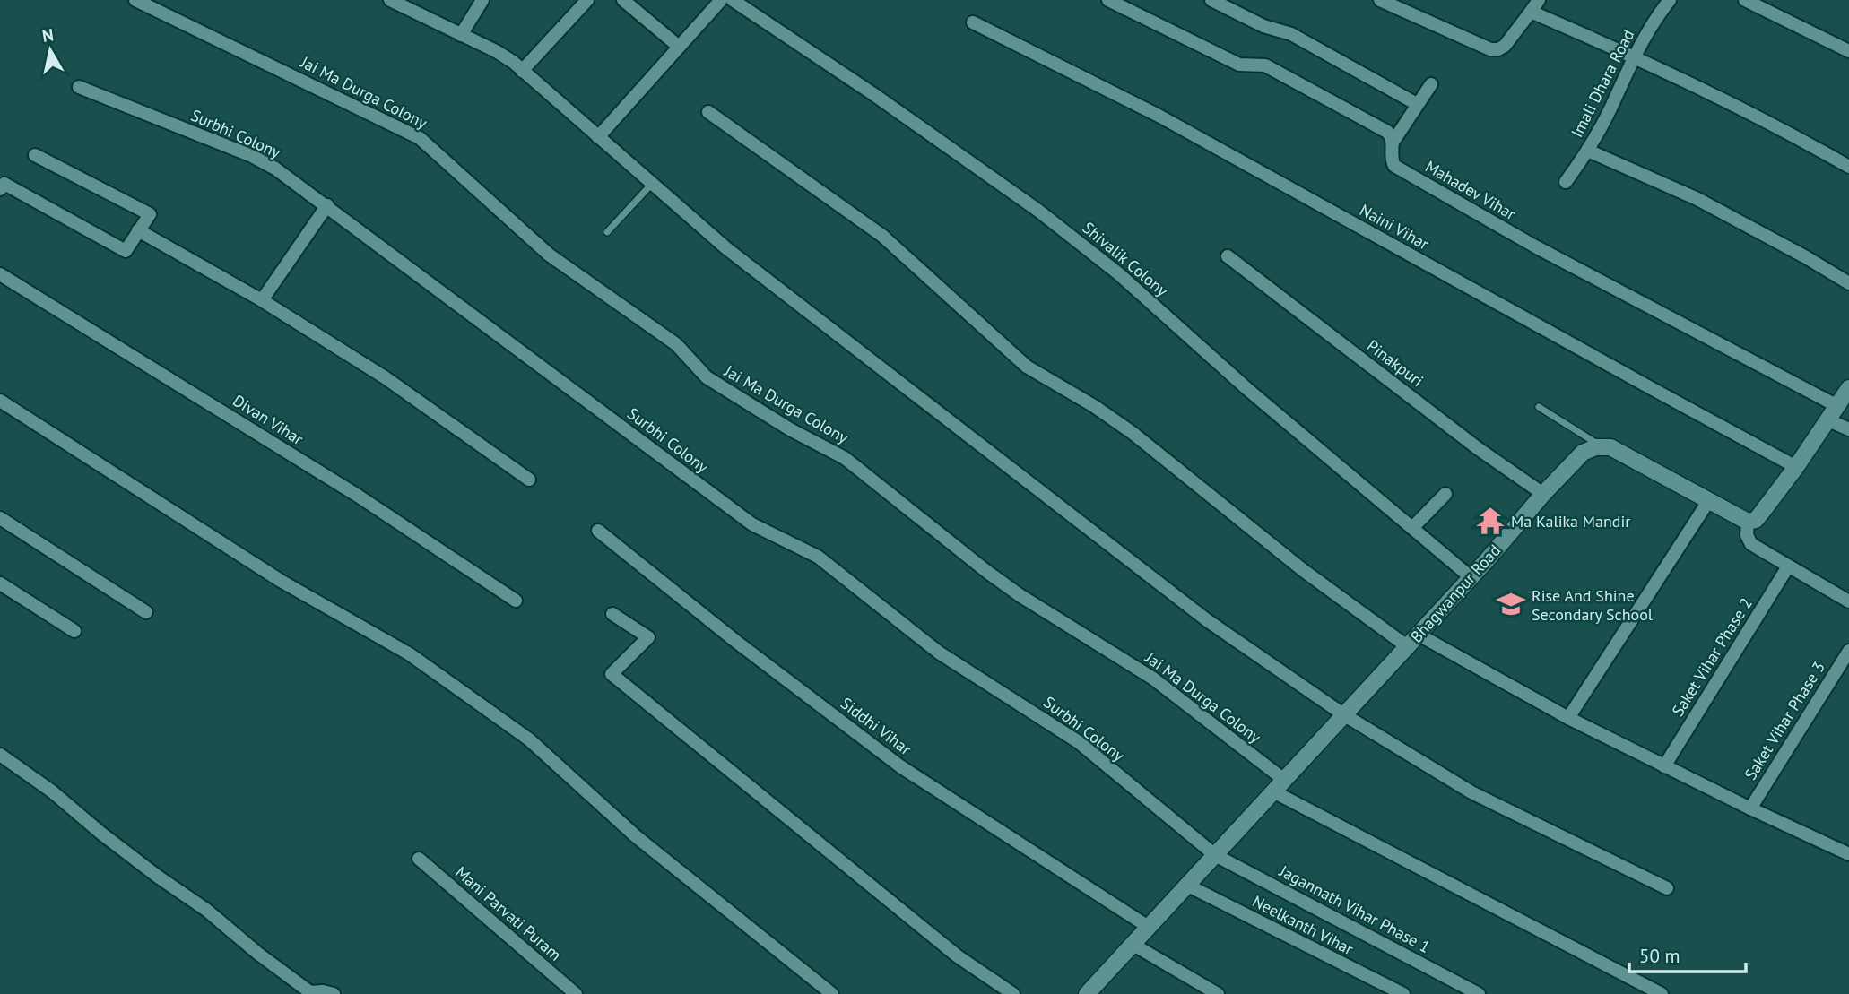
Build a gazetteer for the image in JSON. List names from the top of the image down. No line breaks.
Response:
{"streets":{"street":["Imali Dhara Road","Jai Ma Durga Colony","Surbhi Colony","Mahadev Vihar","Naini Vihar","Shivalik Colony","Pinakpuri","Divan Vihar","Bhagwanpur Road","Saket Vihar Phase 2","Saket Vihar Phase 3","Siddhi Vihar","Jagannath Vihar Phase 1","Mani Parvati Puram","Neelkanth Vihar"]},"crossings":[["Jai Ma Durga Colony","Bhagwanpur Road"],["Surbhi Colony","Bhagwanpur Road"],["Surbhi Colony","Jagannath Vihar Phase 1"],["Shivalik Colony","Bhagwanpur Road"],["Pinakpuri","Bhagwanpur Road"],["Bhagwanpur Road","Siddhi Vihar"],["Bhagwanpur Road","Jagannath Vihar Phase 1"],["Bhagwanpur Road","Neelkanth Vihar"]],"places":{"temple":["Ma Kalika Mandir"],"school or university":["Rise And Shine Secondary School"]},"scale_bar":"50 m","north":"top"}
